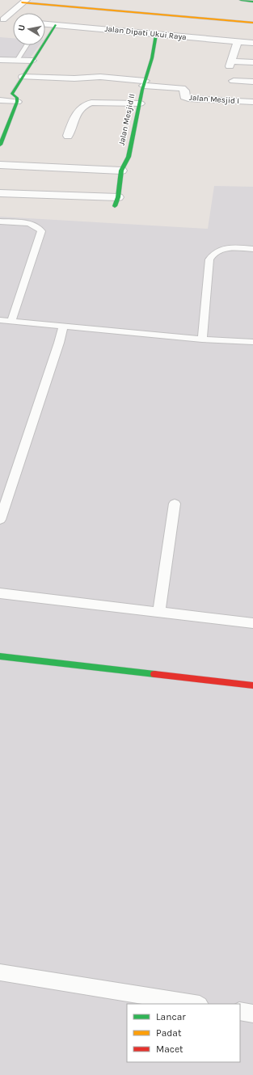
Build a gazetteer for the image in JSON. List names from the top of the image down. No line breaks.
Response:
{"streets":{"street":["Jalan Dipati Ukui Raya","Jalan Mesjid I","Jalan Mesjid II"]},"crossings":[["Jalan Dipati Ukui Raya","Jalan Mesjid II"],["Jalan Mesjid I","Jalan Mesjid II"]],"legend":["Lancar","Padat","Macet"],"north":"left"}
